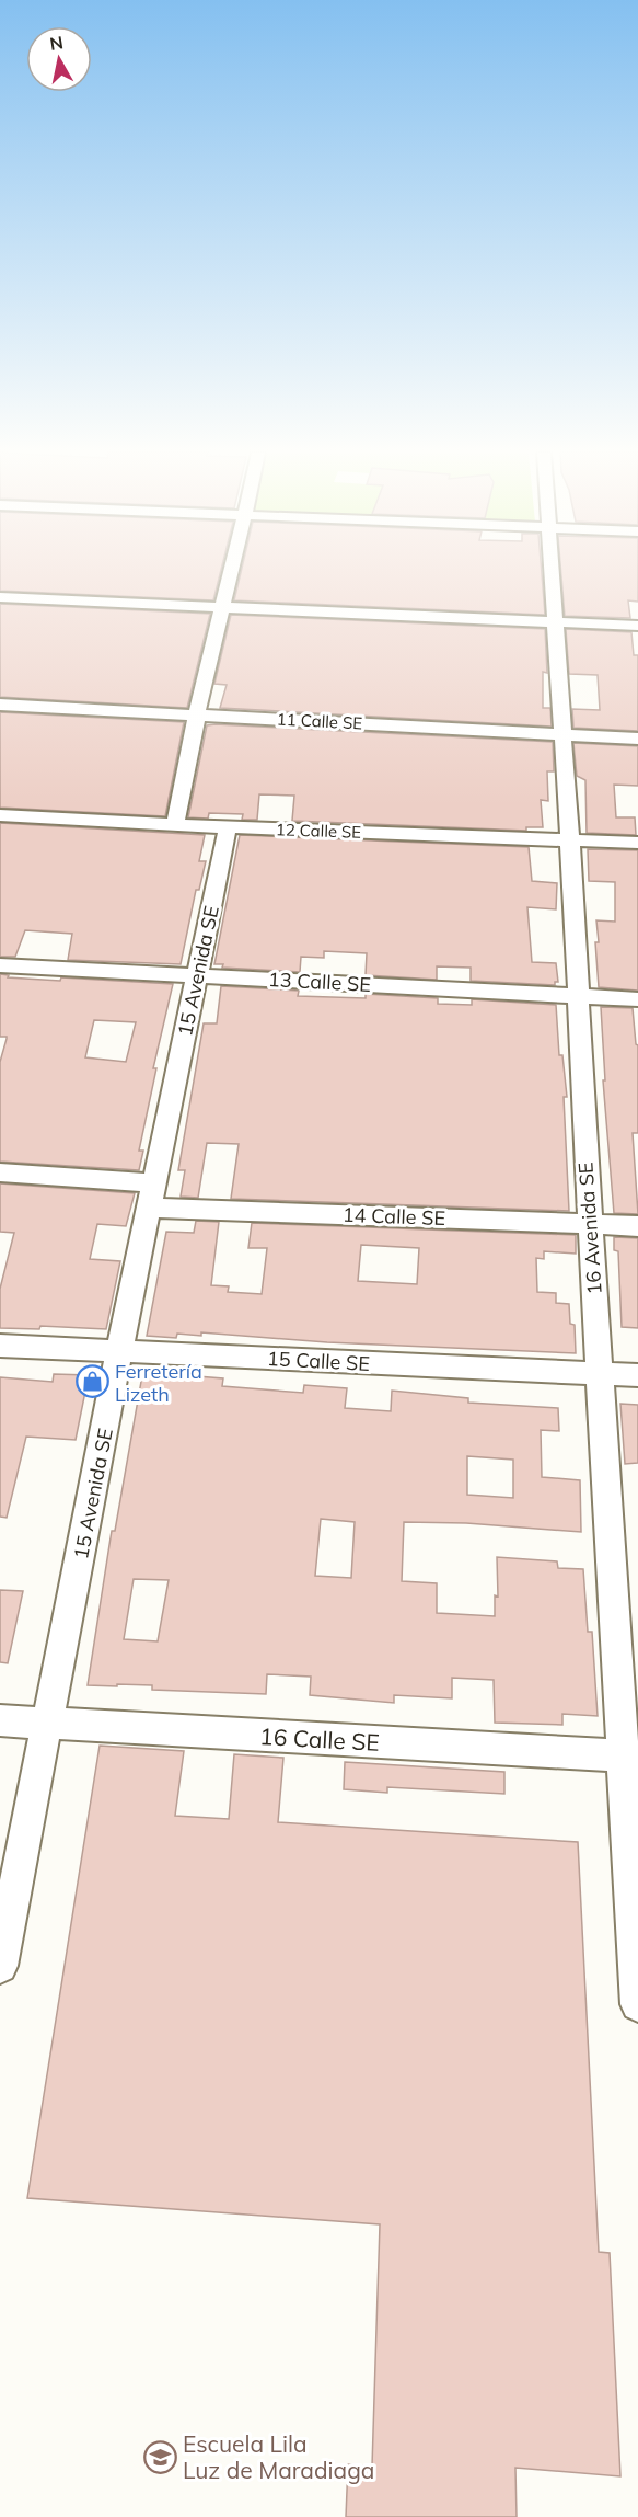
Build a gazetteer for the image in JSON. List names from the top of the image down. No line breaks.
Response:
{"streets":{"street":["11 Calle SE","12 Calle SE","15 Avenida SE","13 Calle SE","14 Calle SE","16 Avenida SE","15 Calle SE","16 Calle SE"]},"crossings":[["11 Calle SE","16 Avenida SE"],["12 Calle SE","15 Avenida SE"],["12 Calle SE","16 Avenida SE"],["15 Avenida SE","13 Calle SE"],["15 Avenida SE","14 Calle SE"],["15 Avenida SE","15 Calle SE"],["15 Avenida SE","16 Calle SE"],["13 Calle SE","16 Avenida SE"],["14 Calle SE","16 Avenida SE"],["16 Avenida SE","15 Calle SE"],["16 Avenida SE","16 Calle SE"]],"places":{"shop":["Ferretería Lizeth"],"school or university":["Escuela Lila Luz de Maradiaga"]},"north":"top"}
